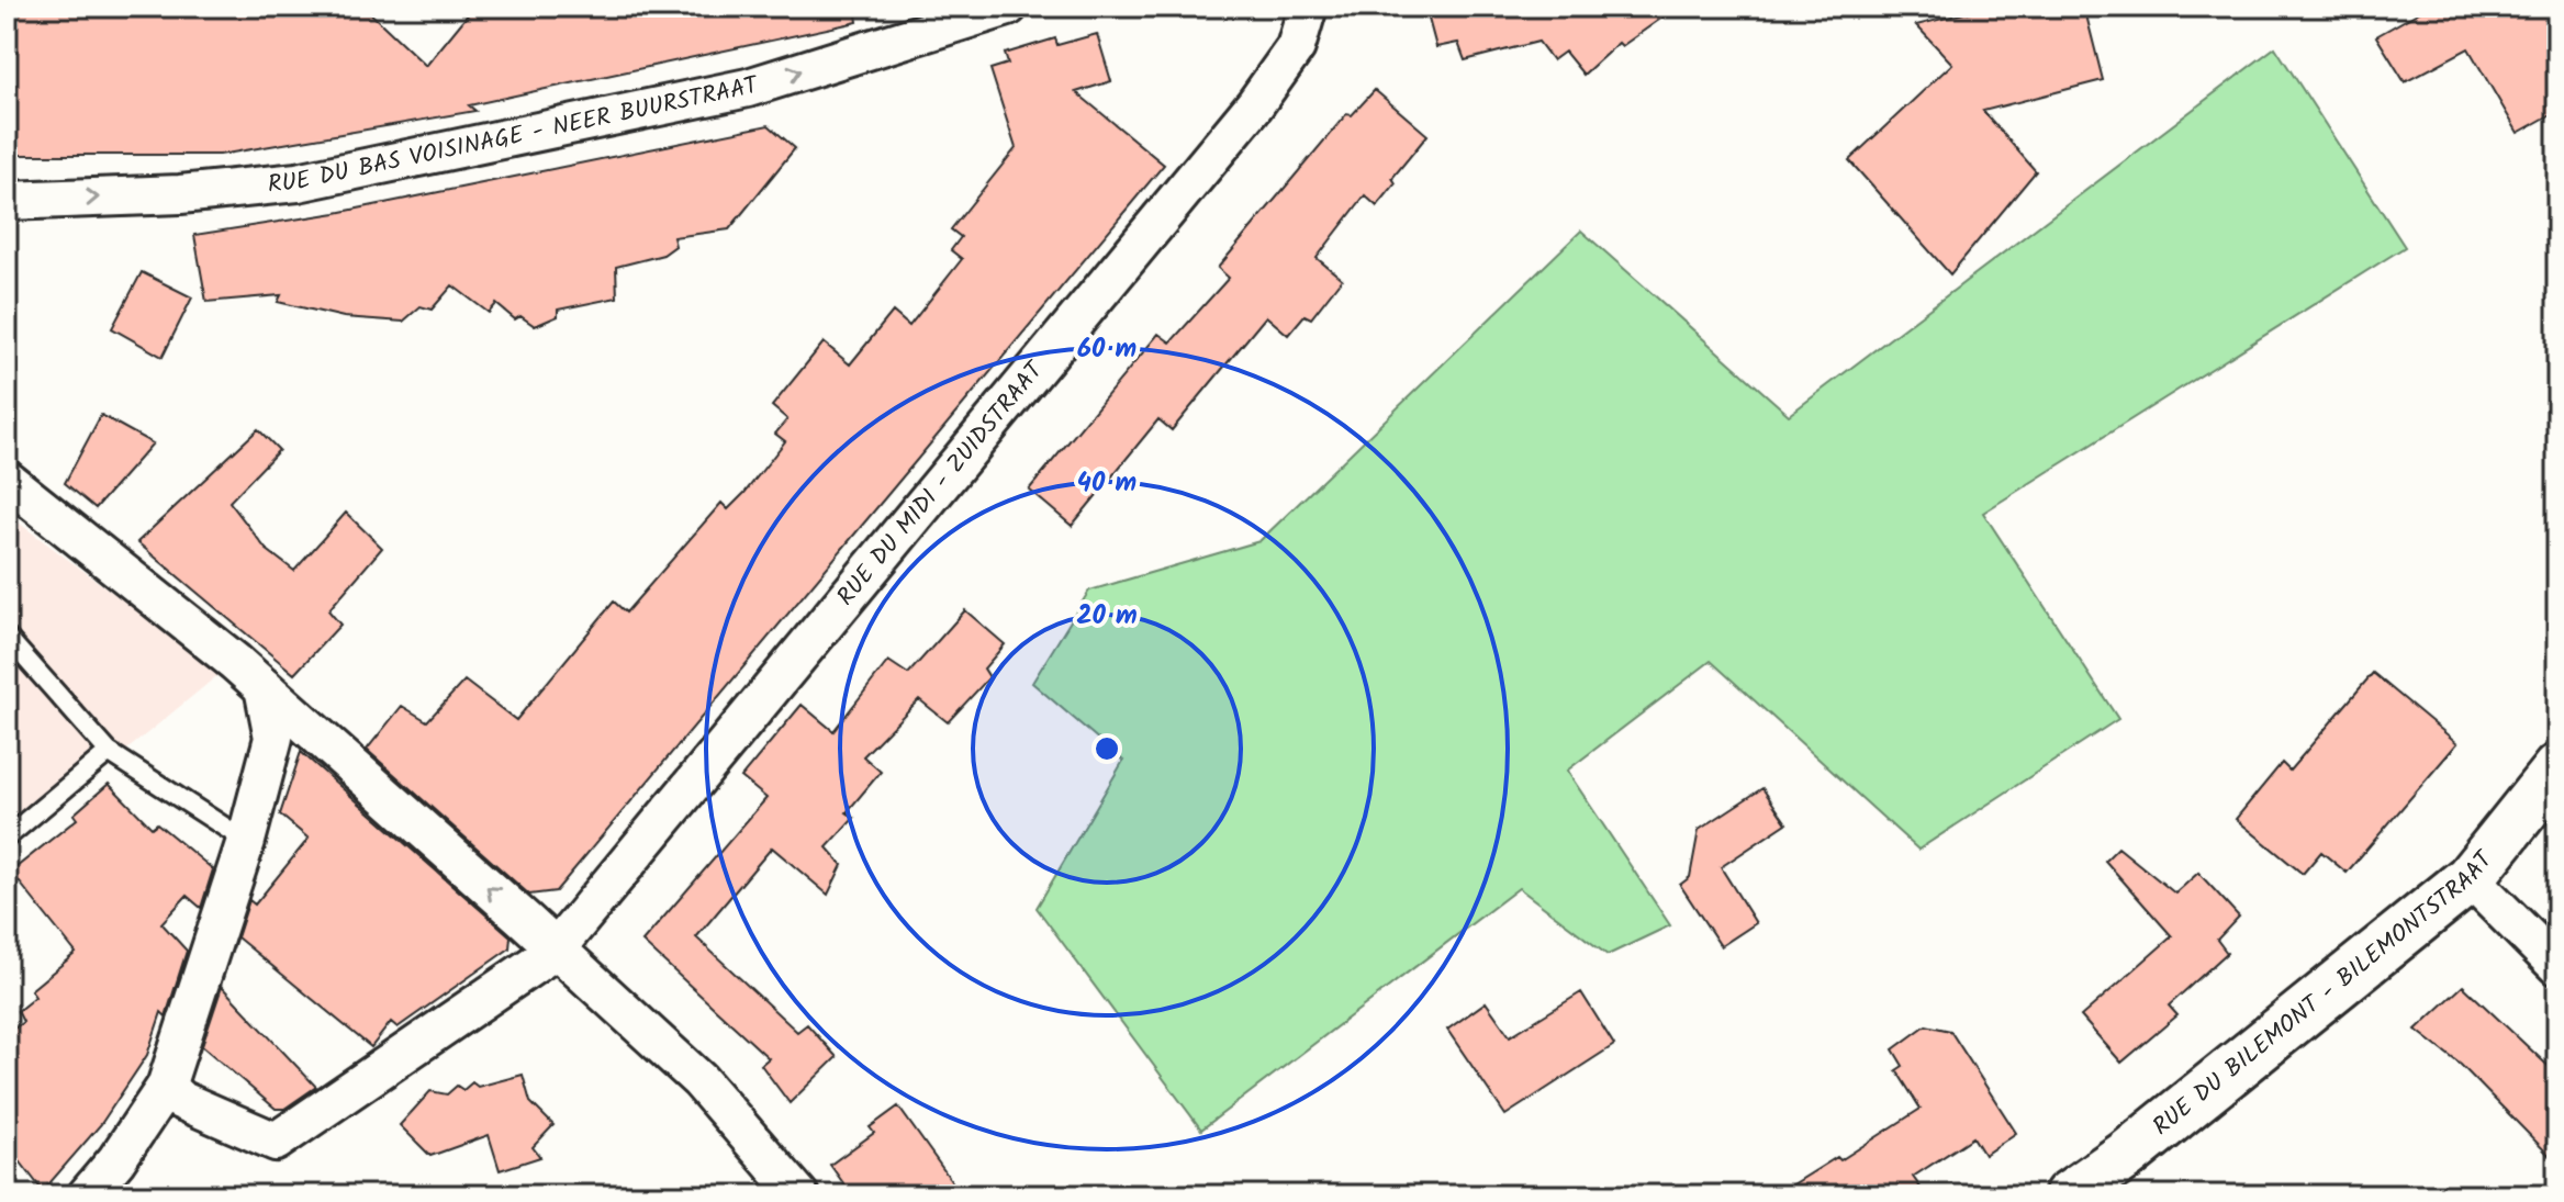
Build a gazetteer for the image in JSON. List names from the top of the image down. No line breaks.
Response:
{"streets":{"street":["RUE DU BAS VOISINAGE - NEER BUURSTRAAT","RUE DU MIDI - ZUIDSTRAAT","RUE DU BILEMONT - BILEMONTSTRAAT"]},"one_way":["RUE DU BAS VOISINAGE - NEER BUURSTRAAT"],"rings":["60 m","40 m","20 m"]}
